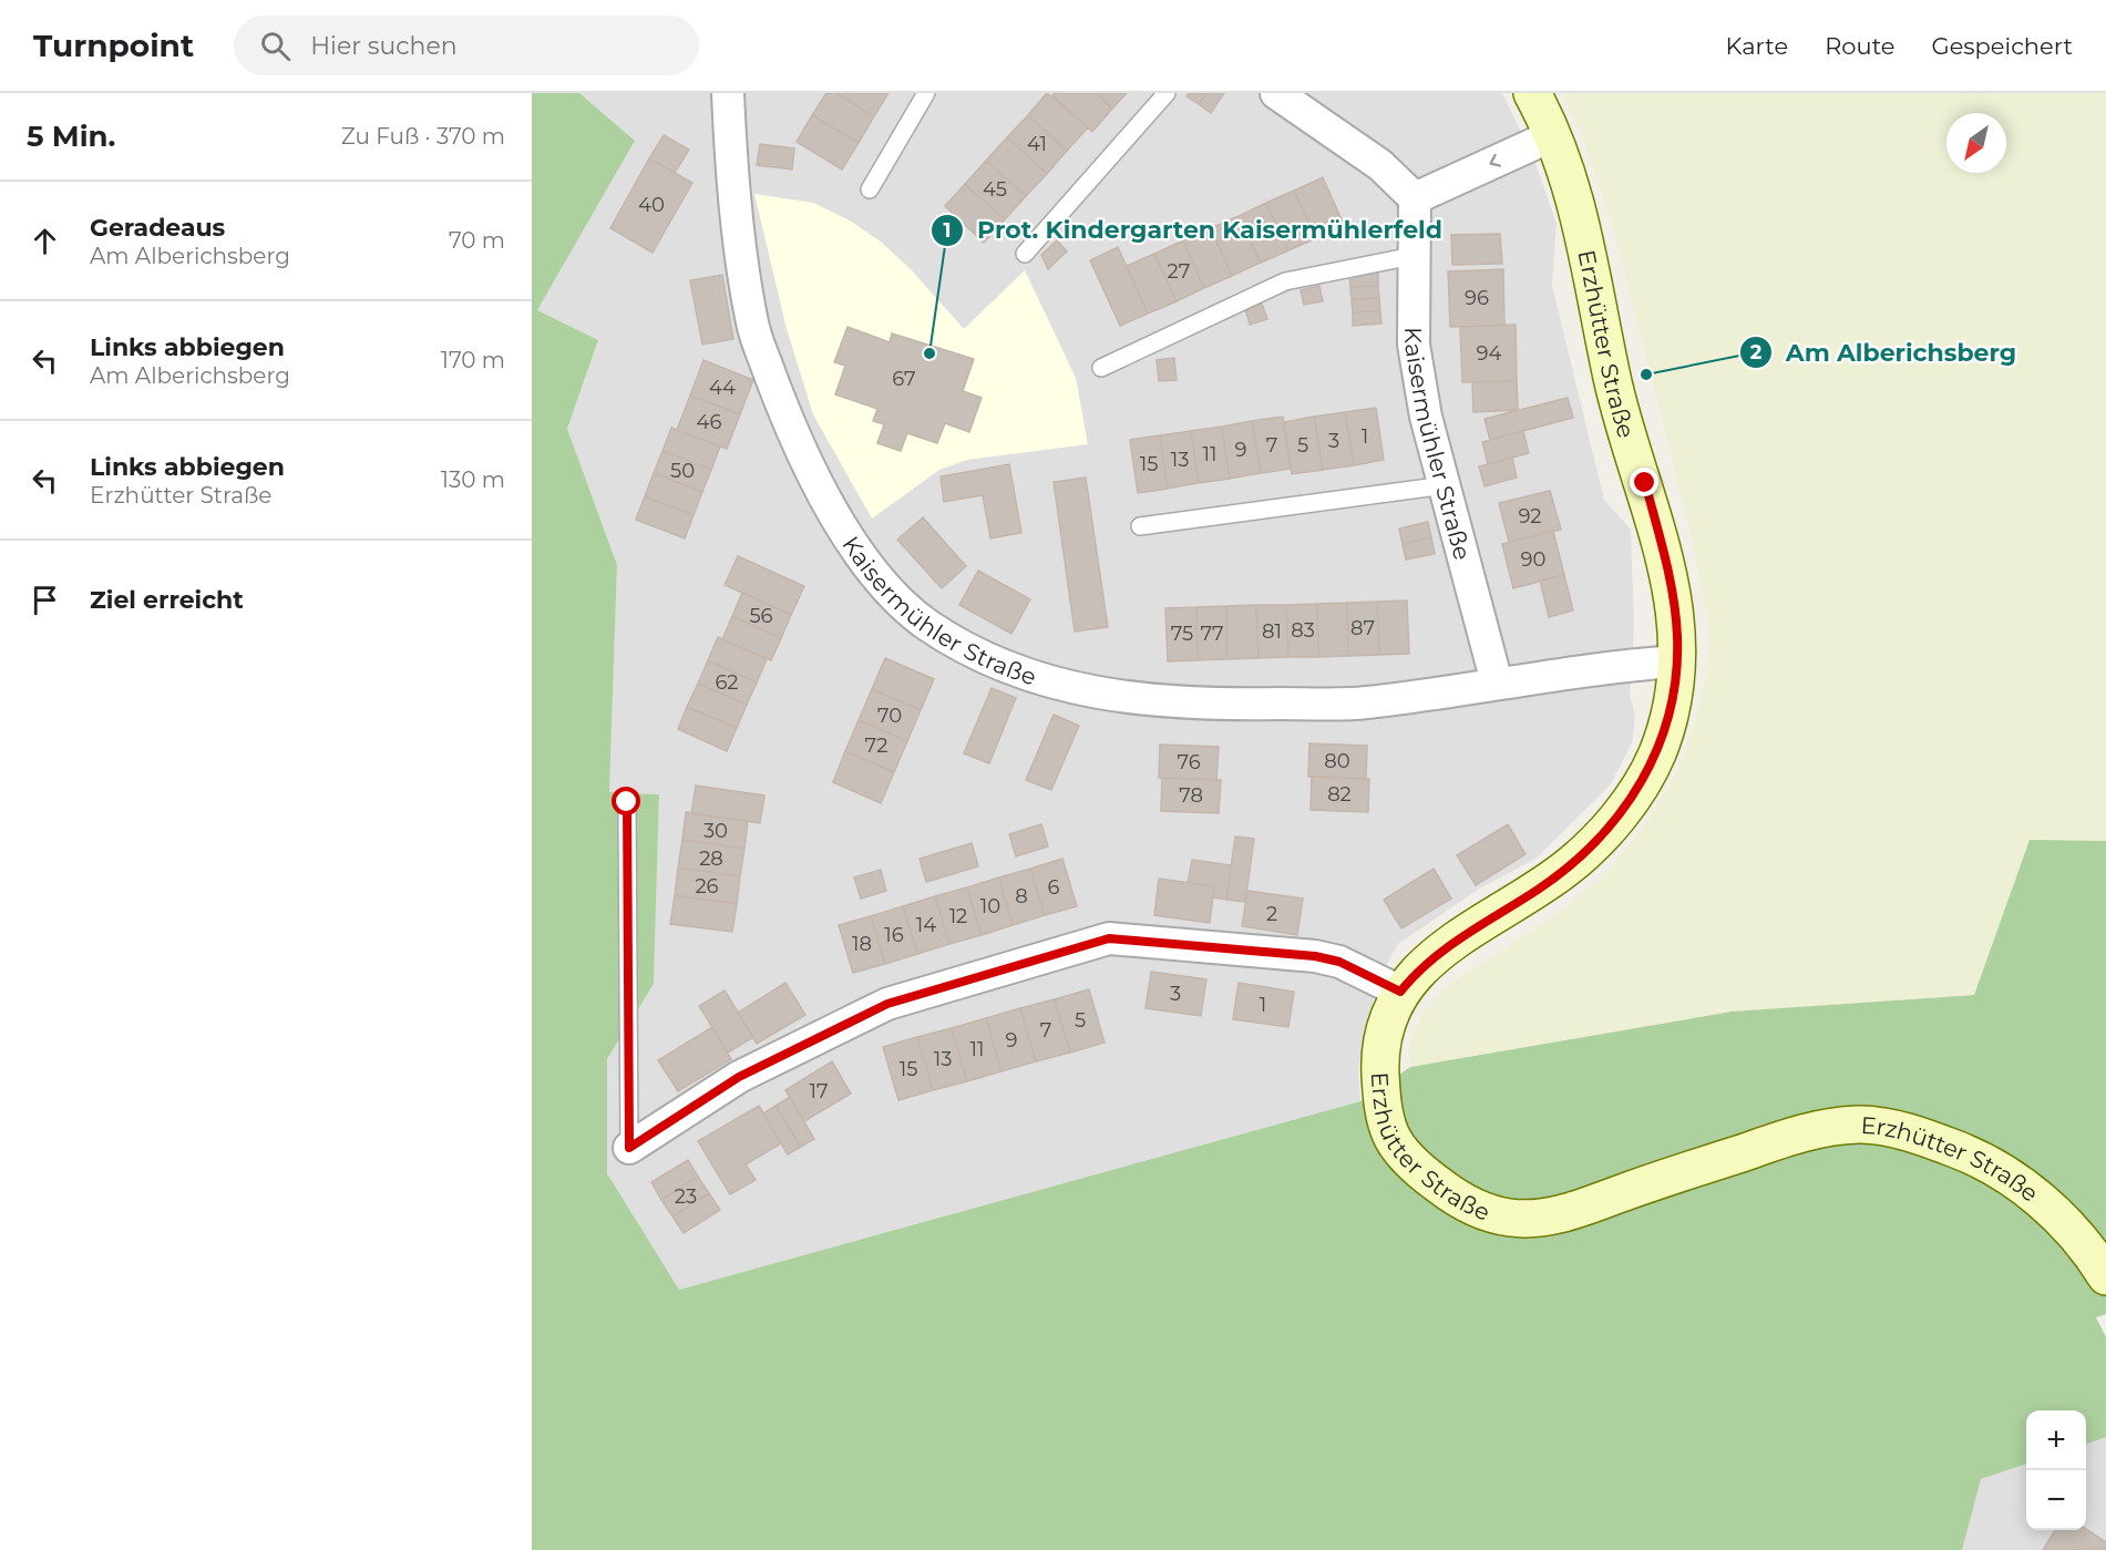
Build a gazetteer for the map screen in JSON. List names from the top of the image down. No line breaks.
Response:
{"streets":{"street":["Erzhütter Straße","Kaisermühler Straße"]},"crossings":[["Erzhütter Straße","Kaisermühler Straße"]],"places":["Prot. Kindergarten Kaisermühlerfeld","Am Alberichsberg"],"house_numbers":["41","45","40","27","96","94","67","44","46","1","3","7","5","9","11","13","15","50","92","90","56","87","83","81","75","77","62","70","72","80","76","82","78","30","28","26","6","8","10","2","12","14","16","18","3","1","5","7","9","11","13","15","17","23"],"north":"bottom left","page":{"header":"Turnpoint","search":"Hier suchen","nav":["Karte","Route","Gespeichert"],"heading":["5 Min.","Zu Fuß · 370 m"],"list":[["Geradeaus","Am Alberichsberg","70 m"],["Links abbiegen","Am Alberichsberg","170 m"],["Links abbiegen","Erzhütter Straße","130 m"],"Ziel erreicht"],"map_buttons":["+","−"]}}
